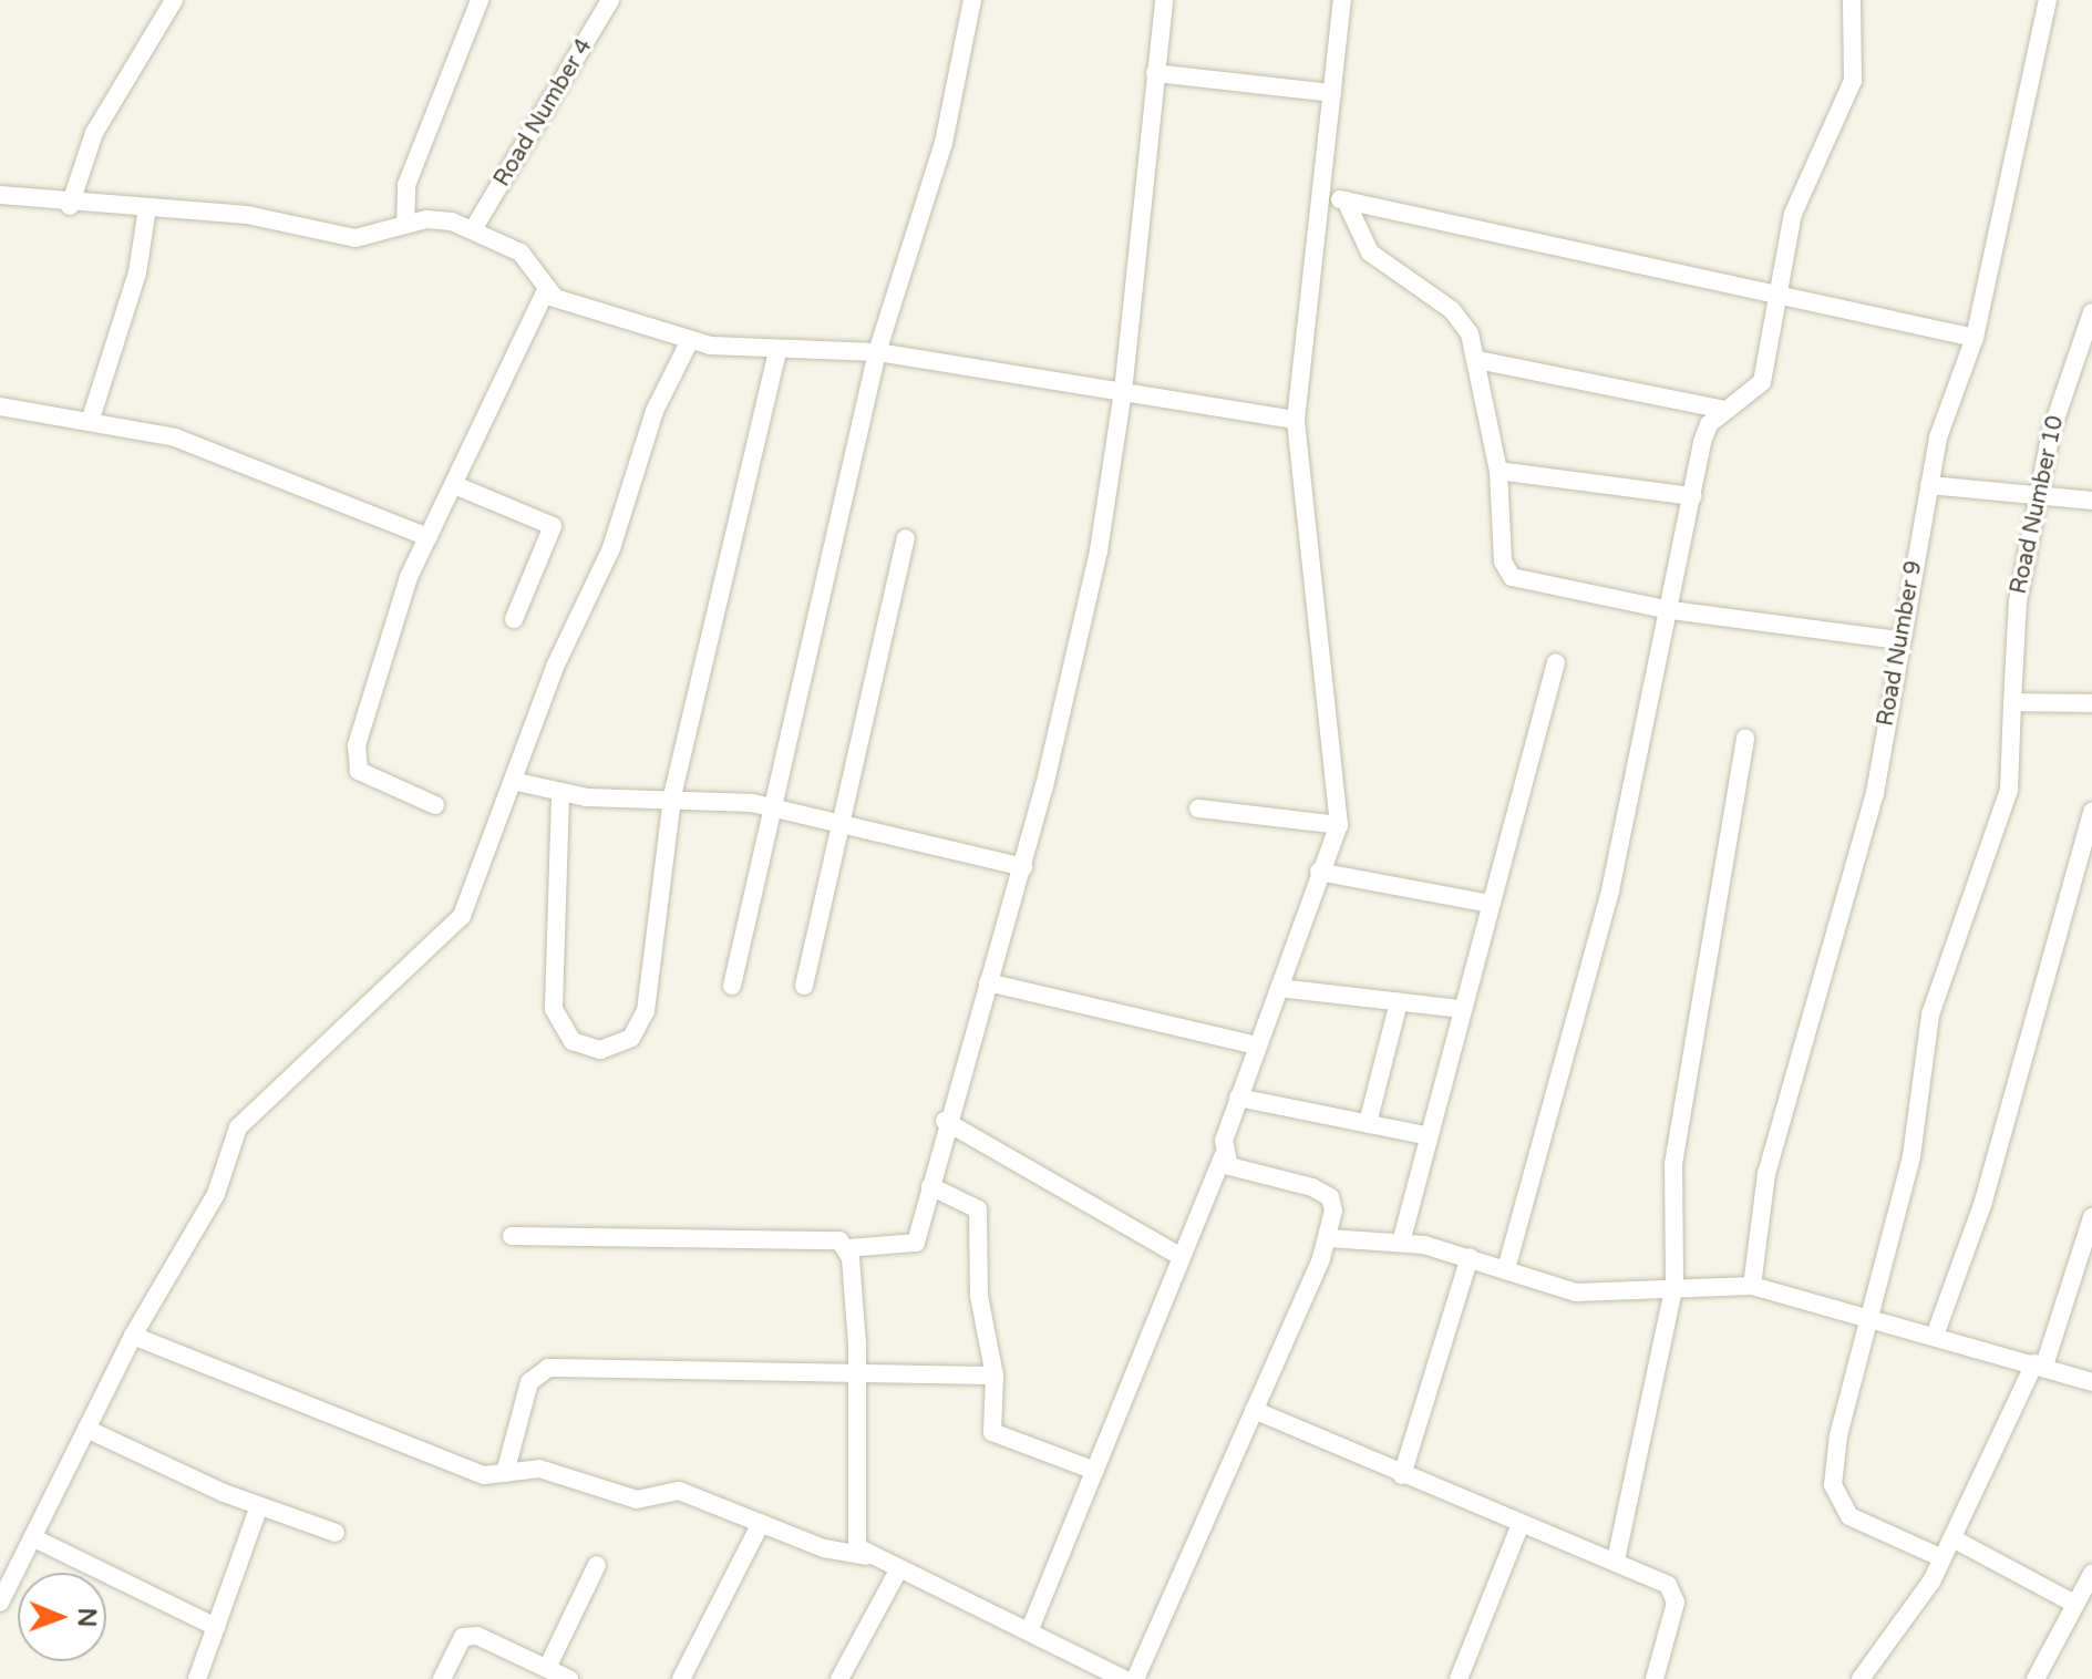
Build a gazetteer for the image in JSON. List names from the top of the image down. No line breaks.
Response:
{"streets":{"street":["Road Number 4","Road Number 10","Road Number 9"]},"north":"right"}
